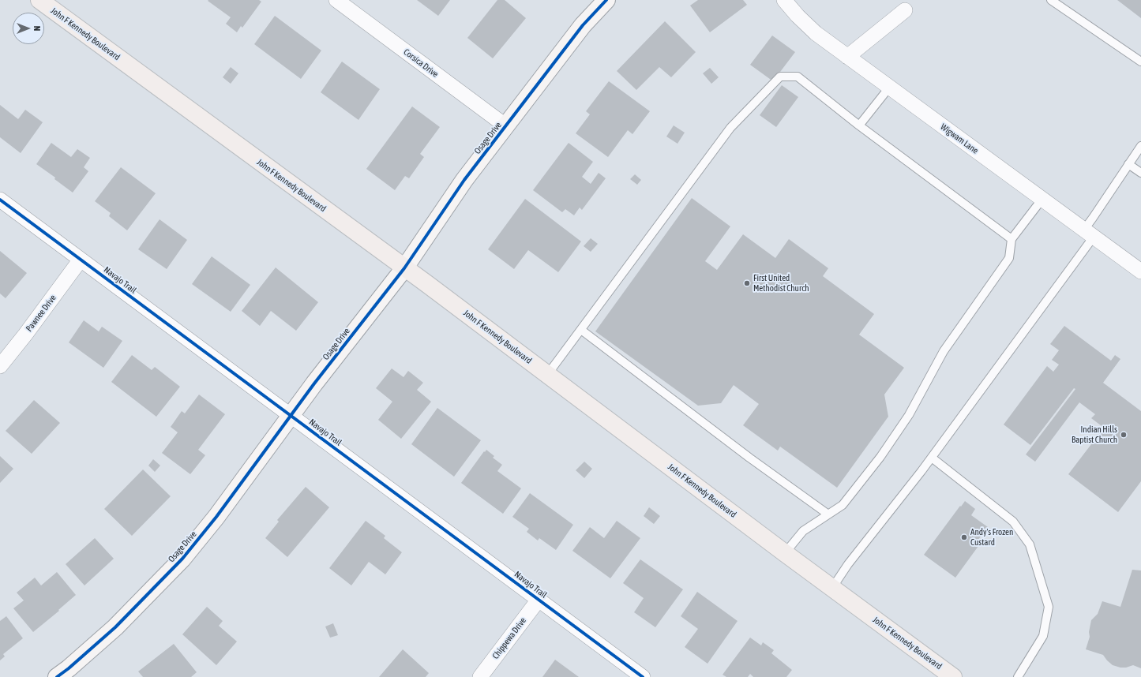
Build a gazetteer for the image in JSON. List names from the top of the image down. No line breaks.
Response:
{"streets":{"main road":["John F Kennedy Boulevard"],"street":["Corsica Drive","Osage Drive","Wigwam Lane","Navajo Trail","Pawnee Drive","Chippewa Drive"]},"crossings":[["John F Kennedy Boulevard","Osage Drive"],["Corsica Drive","Osage Drive"],["Osage Drive","Navajo Trail"],["Navajo Trail","Pawnee Drive"],["Navajo Trail","Chippewa Drive"]],"places":["First United Methodist Church","Indian Hills Baptist Church","Andy's Frozen Custard"],"north":"right"}
